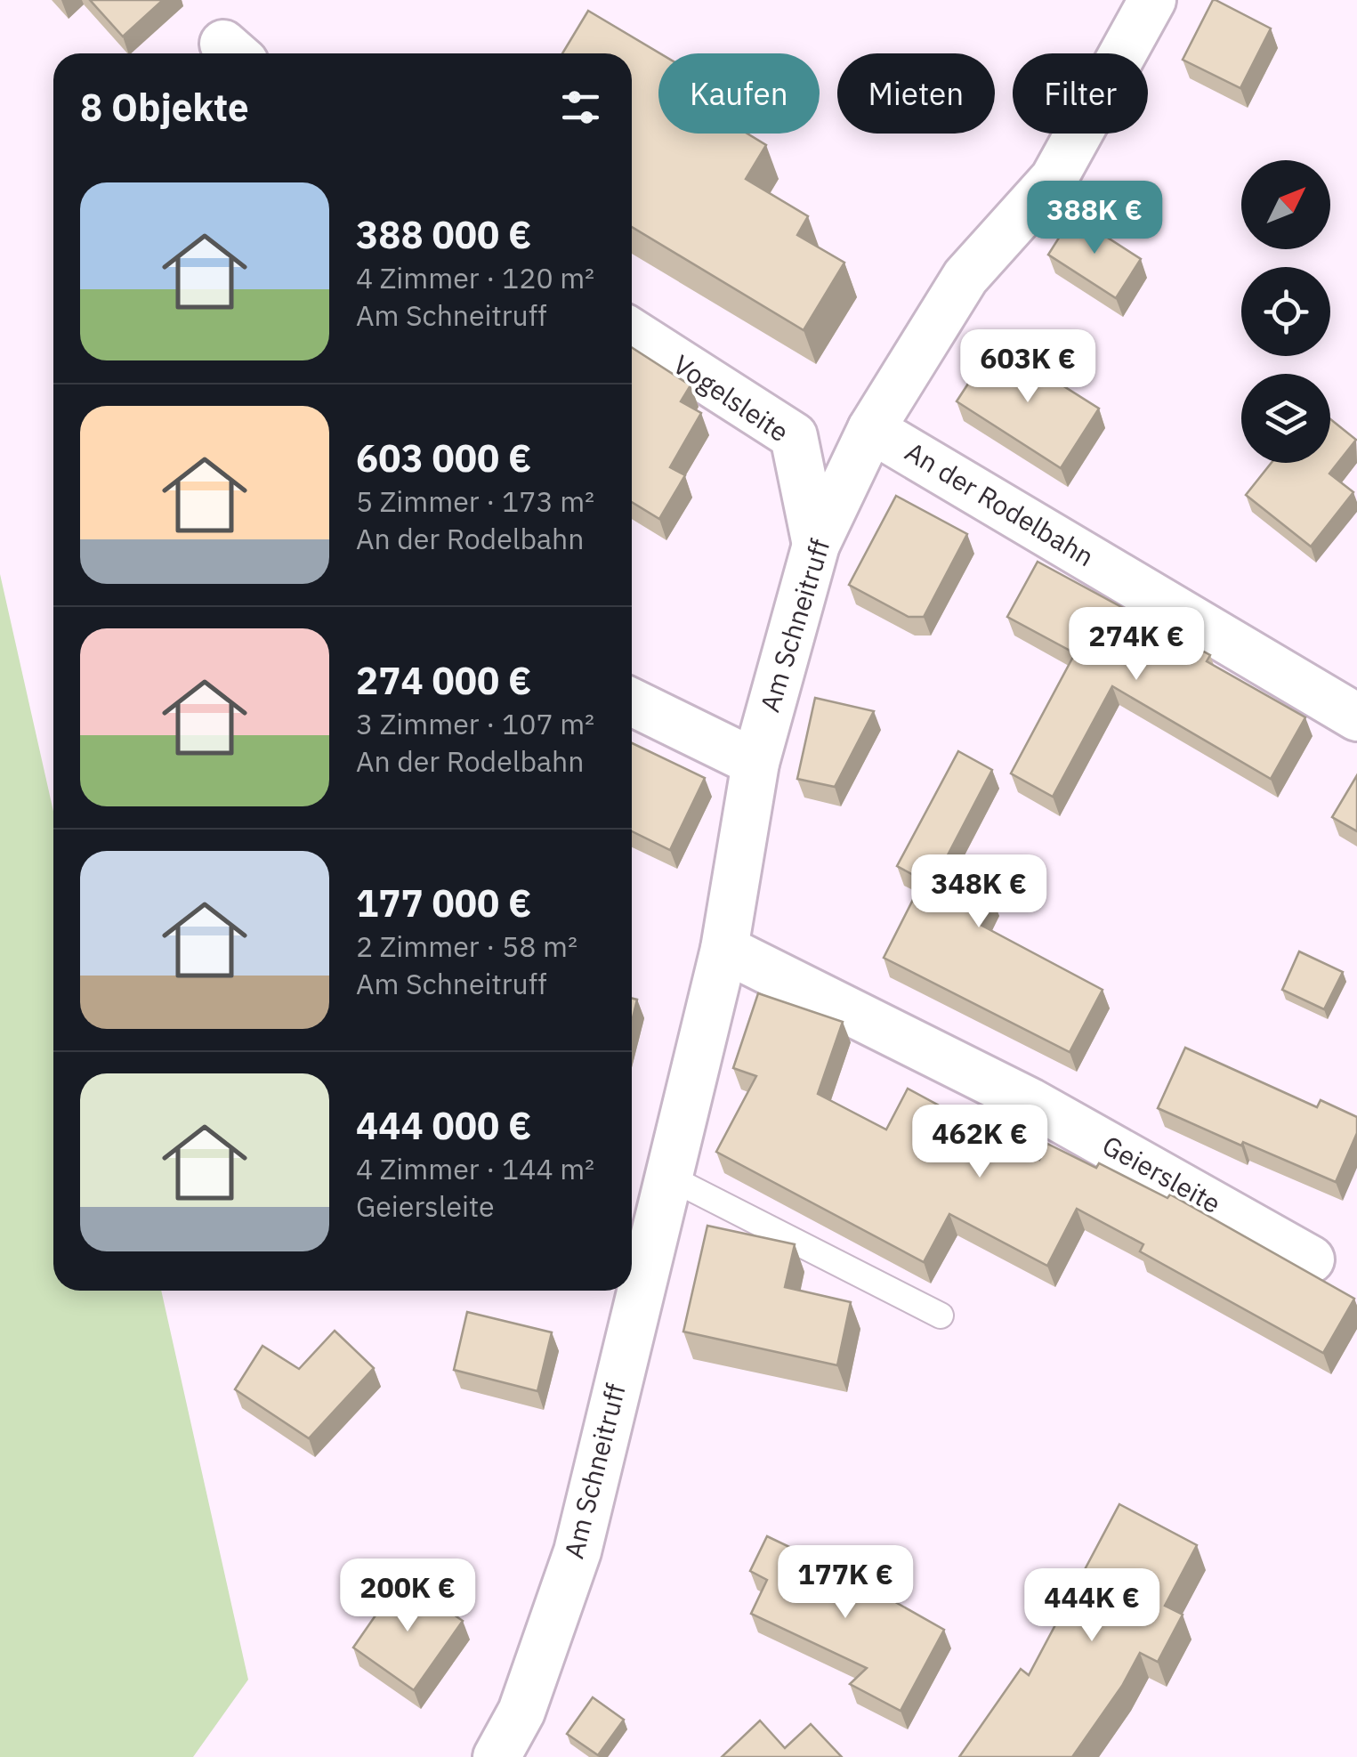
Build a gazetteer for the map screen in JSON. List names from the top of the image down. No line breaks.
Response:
{"streets":{"street":["Vogelsleite","An der Rodelbahn","Am Schneitruff","Geiersleite"]},"crossings":[["Vogelsleite","Am Schneitruff"],["An der Rodelbahn","Am Schneitruff"],["Am Schneitruff","Geiersleite"]],"north":"top right","page":{"chip":["Kaufen","Mieten","Filter"],"heading":"8 Objekte","list":[{"name":"388 000 €","note":"4 Zimmer · 120 m² · Am Schneitruff"},{"name":"603 000 €","note":"5 Zimmer · 173 m² · An der Rodelbahn"},{"name":"274 000 €","note":"3 Zimmer · 107 m² · An der Rodelbahn"},{"name":"177 000 €","note":"2 Zimmer · 58 m² · Am Schneitruff"},{"name":"444 000 €","note":"4 Zimmer · 144 m² · Geiersleite"}],"price":["388K €","603K €","274K €","348K €","462K €","177K €","200K €","444K €"]}}
